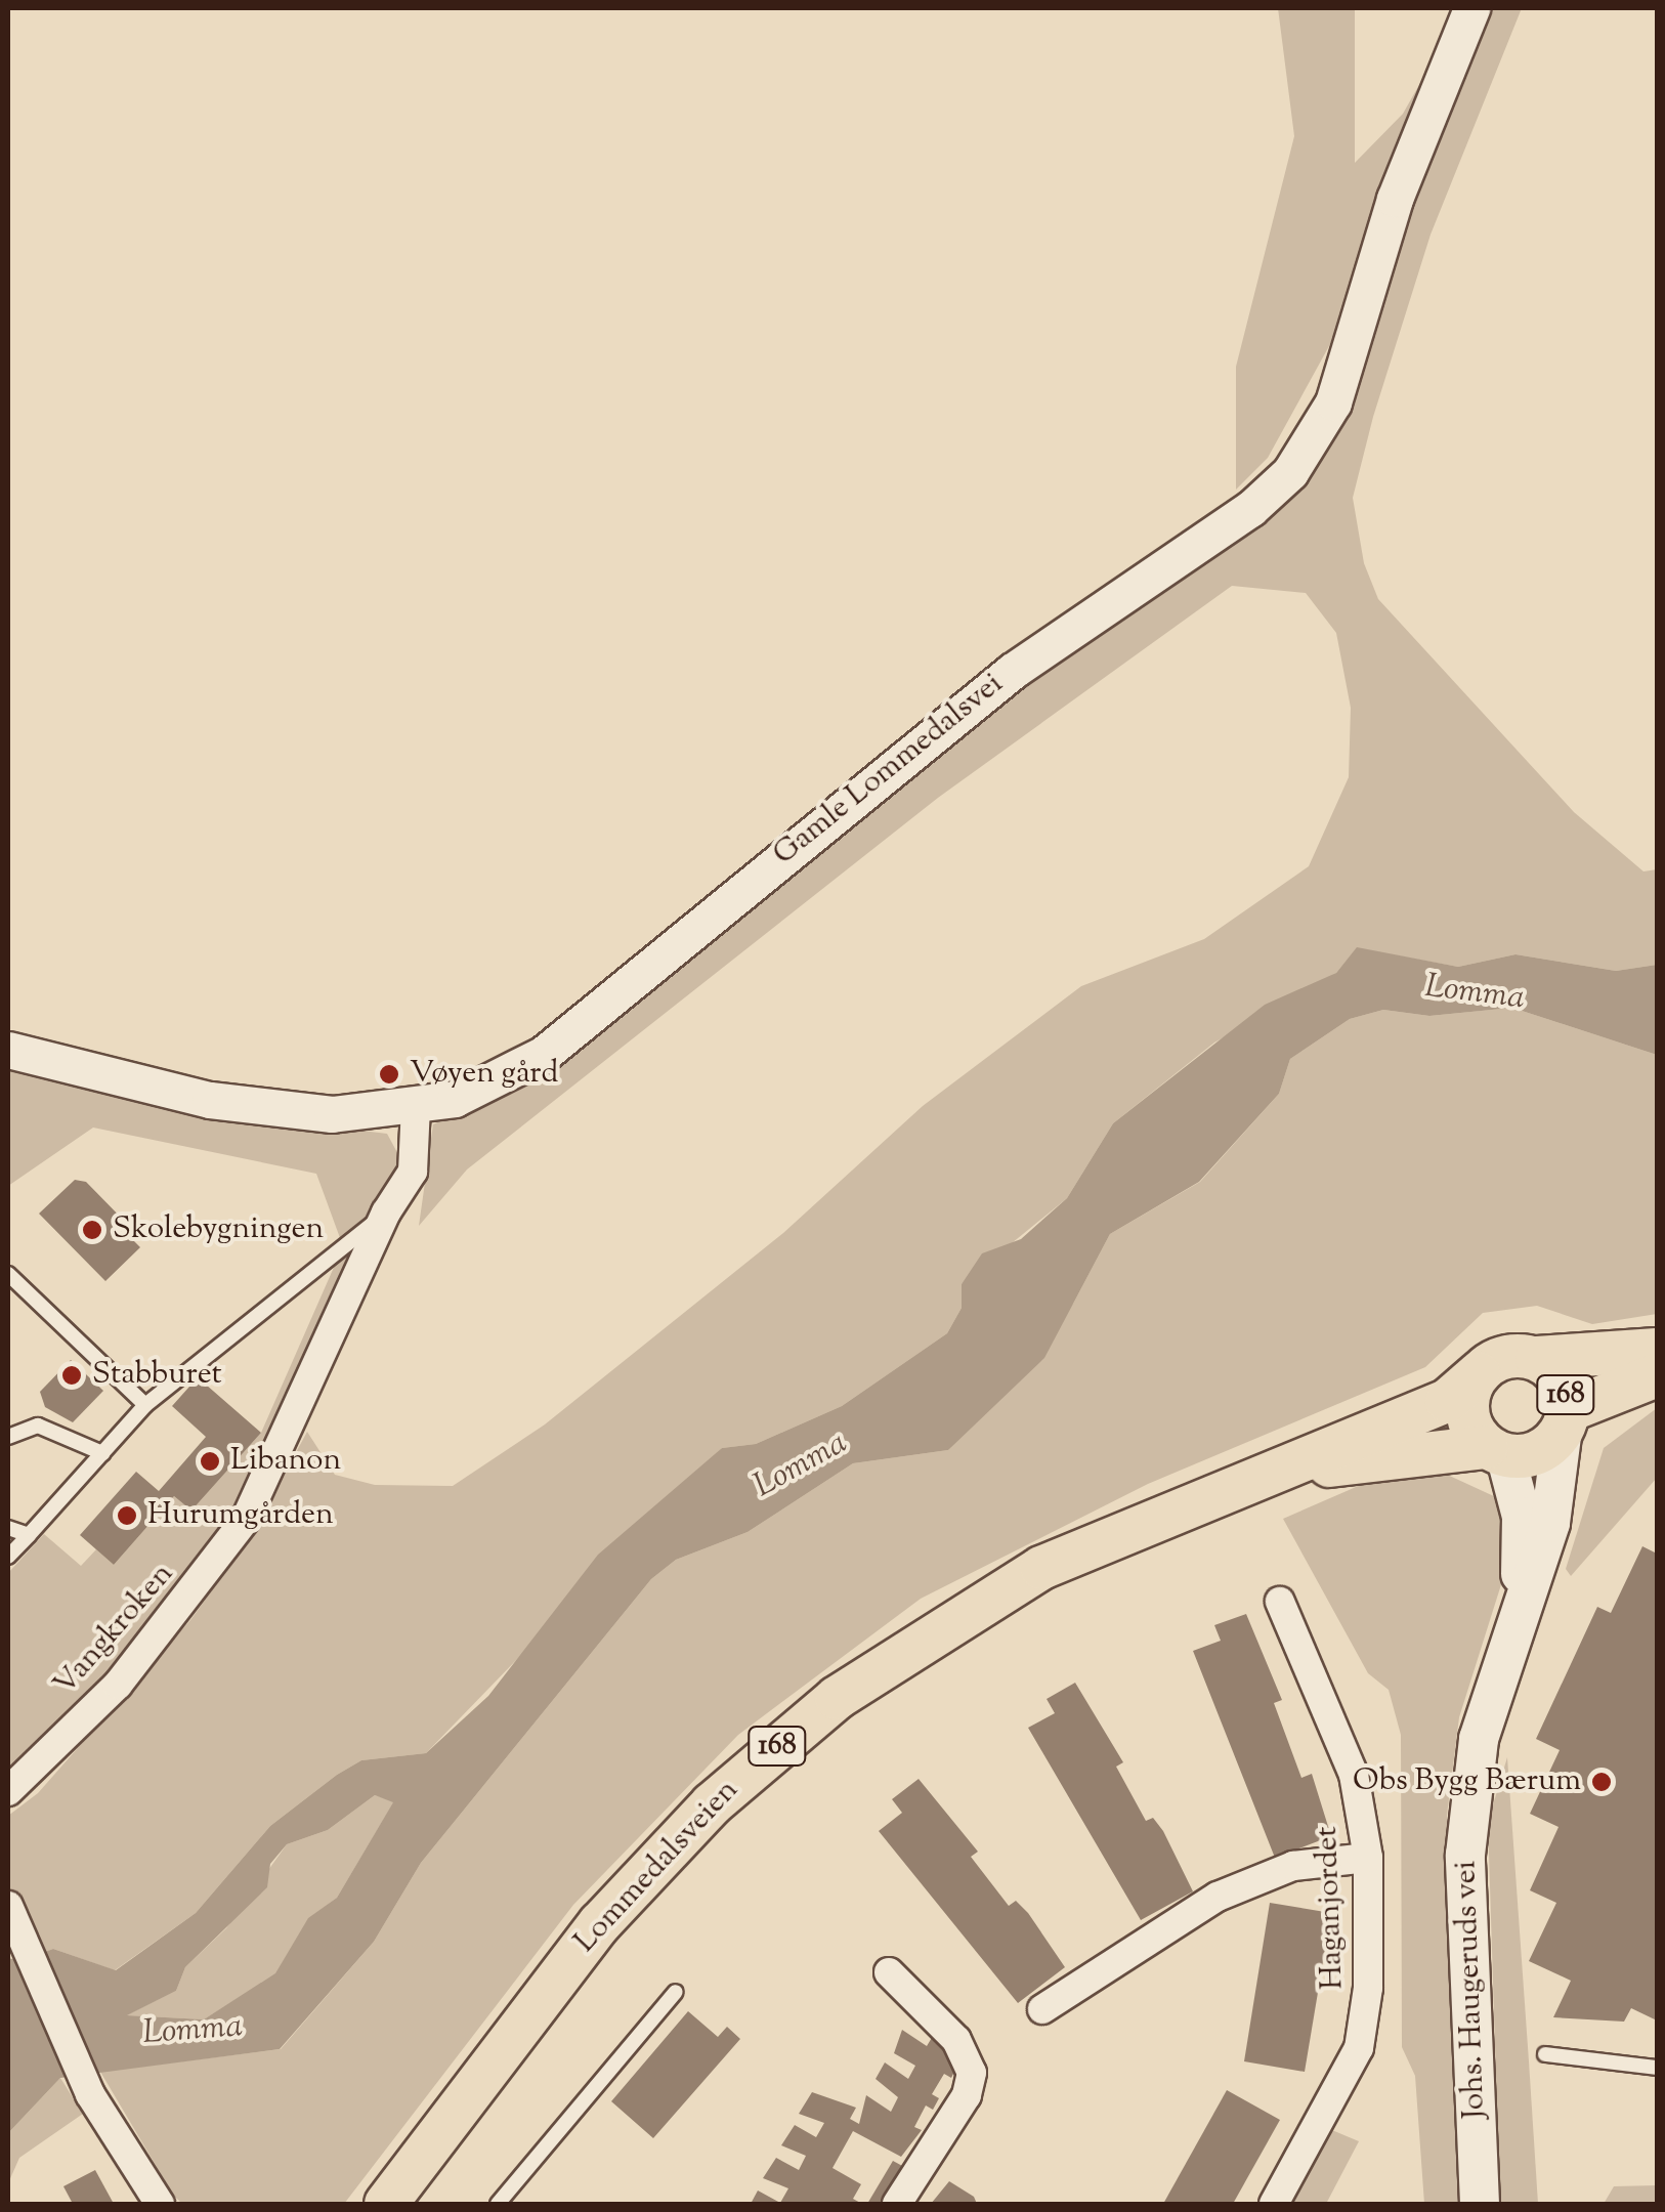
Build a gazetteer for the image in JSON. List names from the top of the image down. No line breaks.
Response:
{"streets":{"main road":["168","Lommedalsveien","Johs. Haugeruds vei"],"street":["Gamle Lommedalsvei","Vangkroken","Haganjordet"]},"crossings":[["Gamle Lommedalsvei","Vangkroken"],["168","Lommedalsveien"],["168","Johs. Haugeruds vei"],["Lommedalsveien","Johs. Haugeruds vei"]],"water":["Lomma"],"places":["Vøyen gård","Skolebygningen","Stabburet","Libanon","Hurumgården","Obs Bygg Bærum"]}
